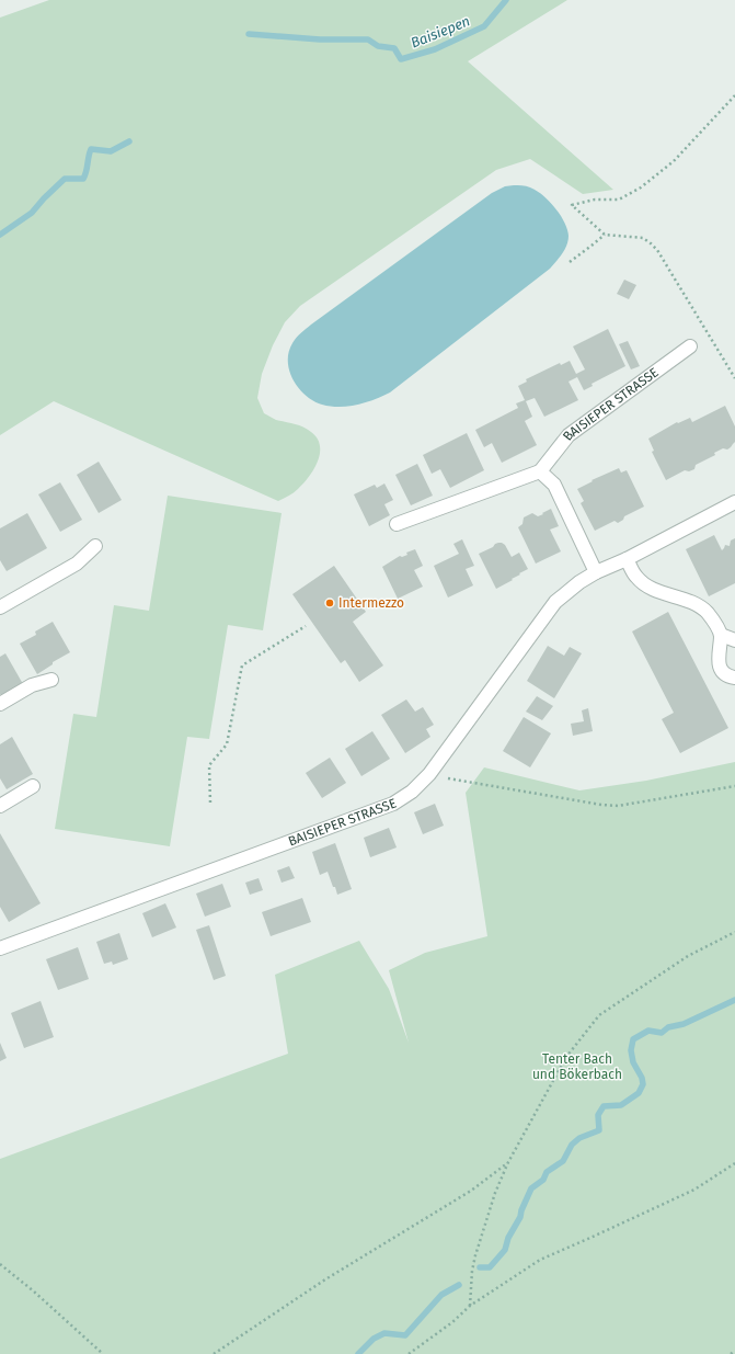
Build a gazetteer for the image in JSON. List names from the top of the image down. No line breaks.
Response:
{"streets":{"street":["BAISIEPER STRASSE"]},"water":["Baisiepen"],"parks":["Tenter Bach und Bökerbach"],"places":["Intermezzo"]}
